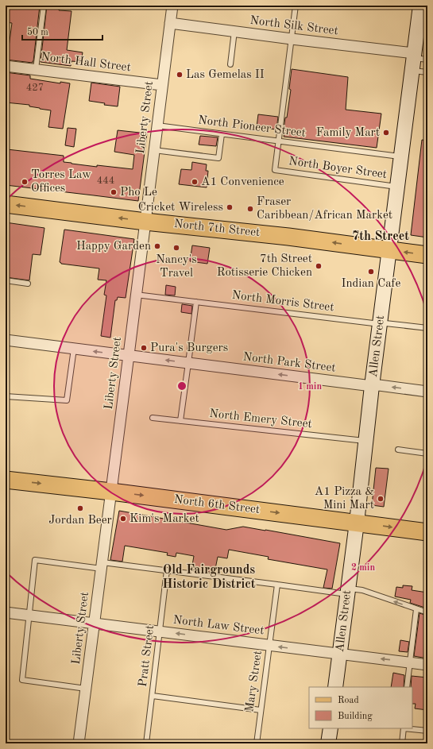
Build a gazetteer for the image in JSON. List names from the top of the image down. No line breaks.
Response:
{"streets":{"main road":["North 7th Street","North 6th Street"],"street":["North Silk Street","North Hall Street","Liberty Street","Allen Street","North Park Street","North Law Street"],"lane":["North Pioneer Street","North Boyer Street","North Morris Street","North Emery Street","Pratt Street","Mary Street"]},"crossings":[["North Silk Street","Liberty Street"],["North Silk Street","Allen Street"],["North Hall Street","Liberty Street"],["Liberty Street","North Pioneer Street"],["Liberty Street","North 7th Street"],["Liberty Street","North Morris Street"],["Liberty Street","North Park Street"],["Liberty Street","North 6th Street"],["Liberty Street","North Law Street"],["North Pioneer Street","North Boyer Street"],["North Pioneer Street","Allen Street"],["North Boyer Street","Allen Street"],["North 7th Street","Allen Street"],["North Morris Street","Allen Street"],["Allen Street","North Park Street"],["Allen Street","North Emery Street"],["Allen Street","North 6th Street"],["Allen Street","North Law Street"],["North Law Street","Pratt Street"],["North Law Street","Mary Street"]],"one_way":["North 7th Street","North Park Street","North 6th Street","North Law Street"],"districts":["7th Street","Old Fairgrounds Historic District"],"places":["Las Gemelas II","Family Mart","Torres Law Offices","A1 Convenience","Pho Le","Cricket Wireless","Fraser Caribbean/African Market","Happy Garden","Nancy's Travel","7th Street Rotisserie Chicken","Indian Cafe","Pura's Burgers","A1 Pizza & Mini Mart","Jordan Beer","Kim's Market"],"house_numbers":["427","444"],"legend":["Road","Building"],"scale_bar":"50 m","rings":["1 min","2 min"]}
